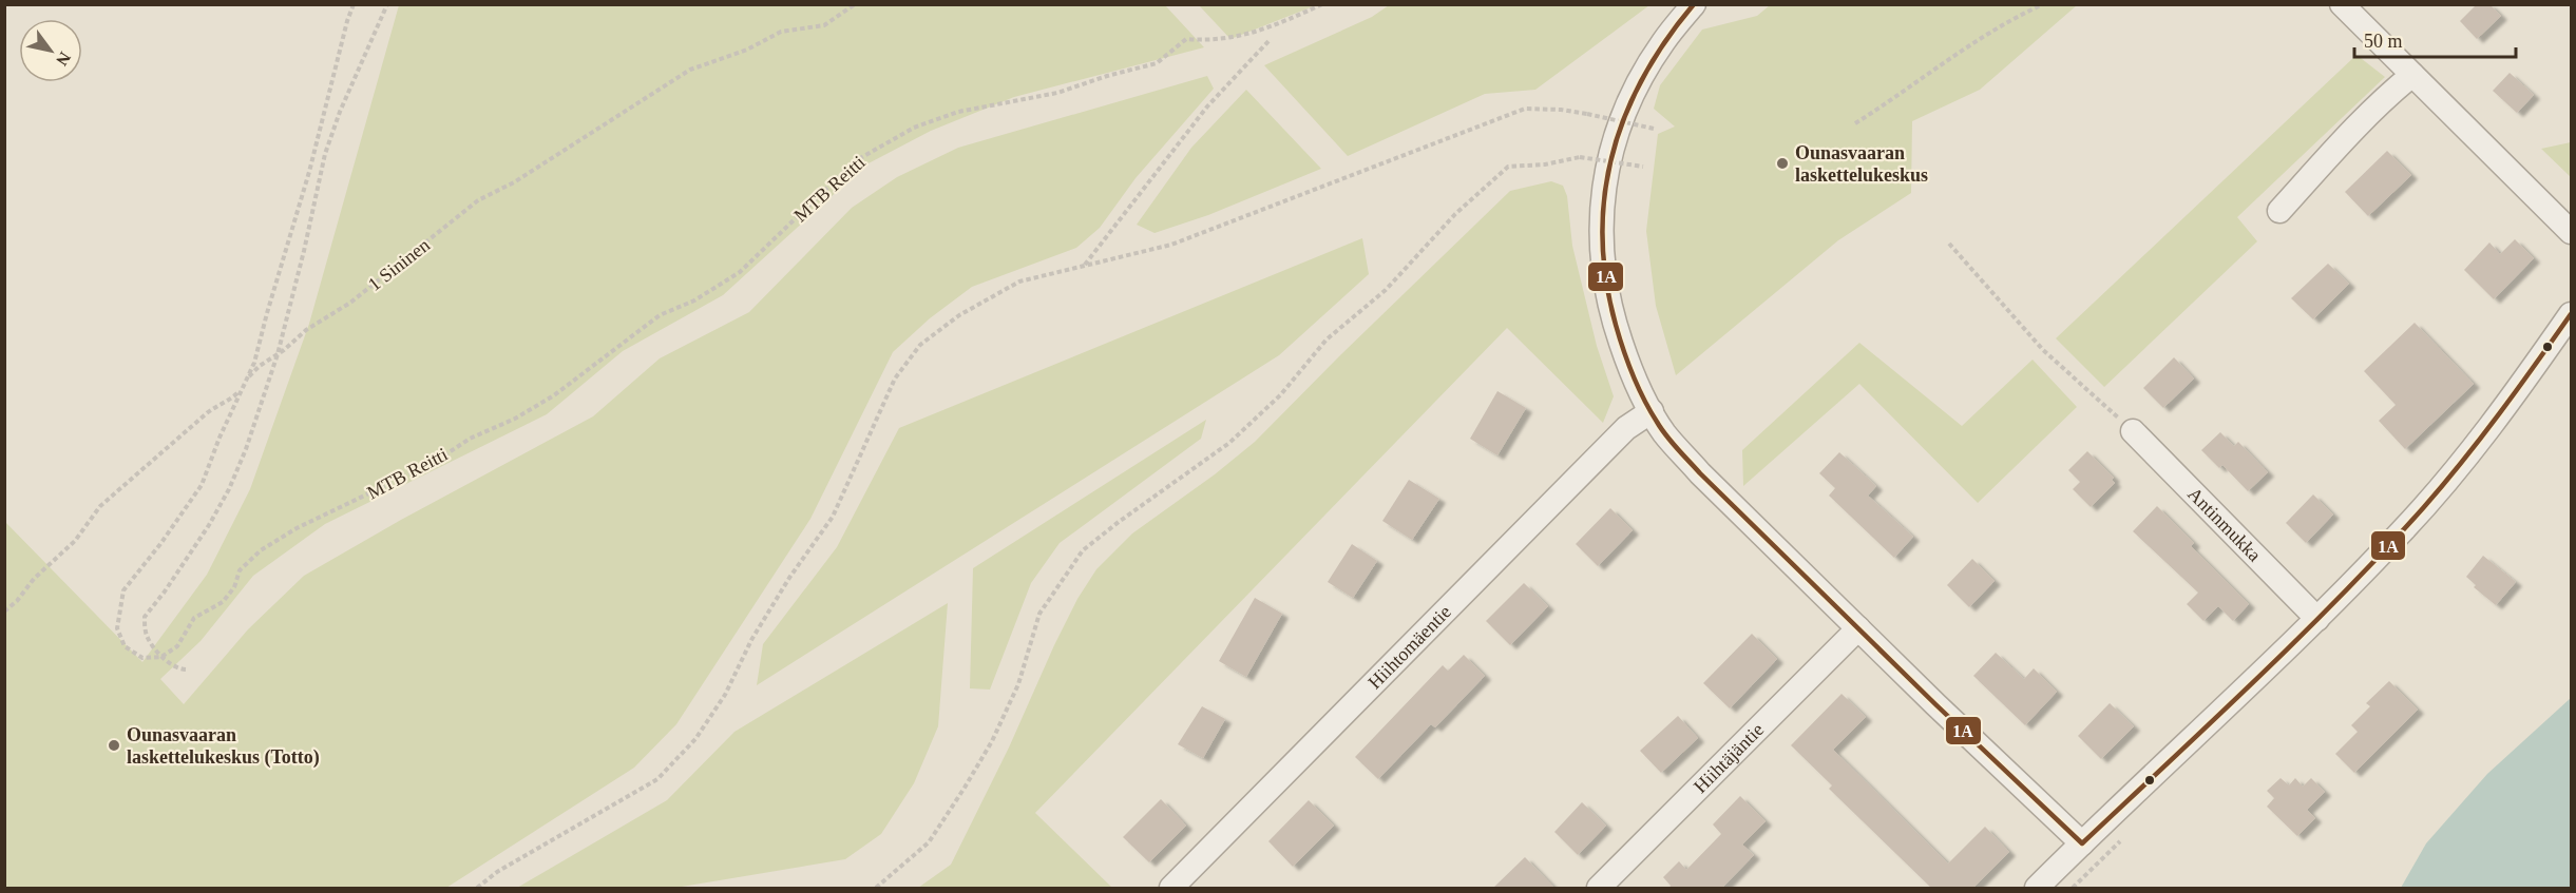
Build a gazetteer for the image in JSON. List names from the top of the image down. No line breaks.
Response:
{"streets":{"street":["Antinmukka","Hiihtomäentie","Hiihtäjäntie"],"path":["MTB Reitti","1 Sininen"]},"places":["Ounasvaaran laskettelukeskus","Ounasvaaran laskettelukeskus (Totto)"],"lines":["transit line 1A"],"scale_bar":"50 m","north":"bottom right"}
